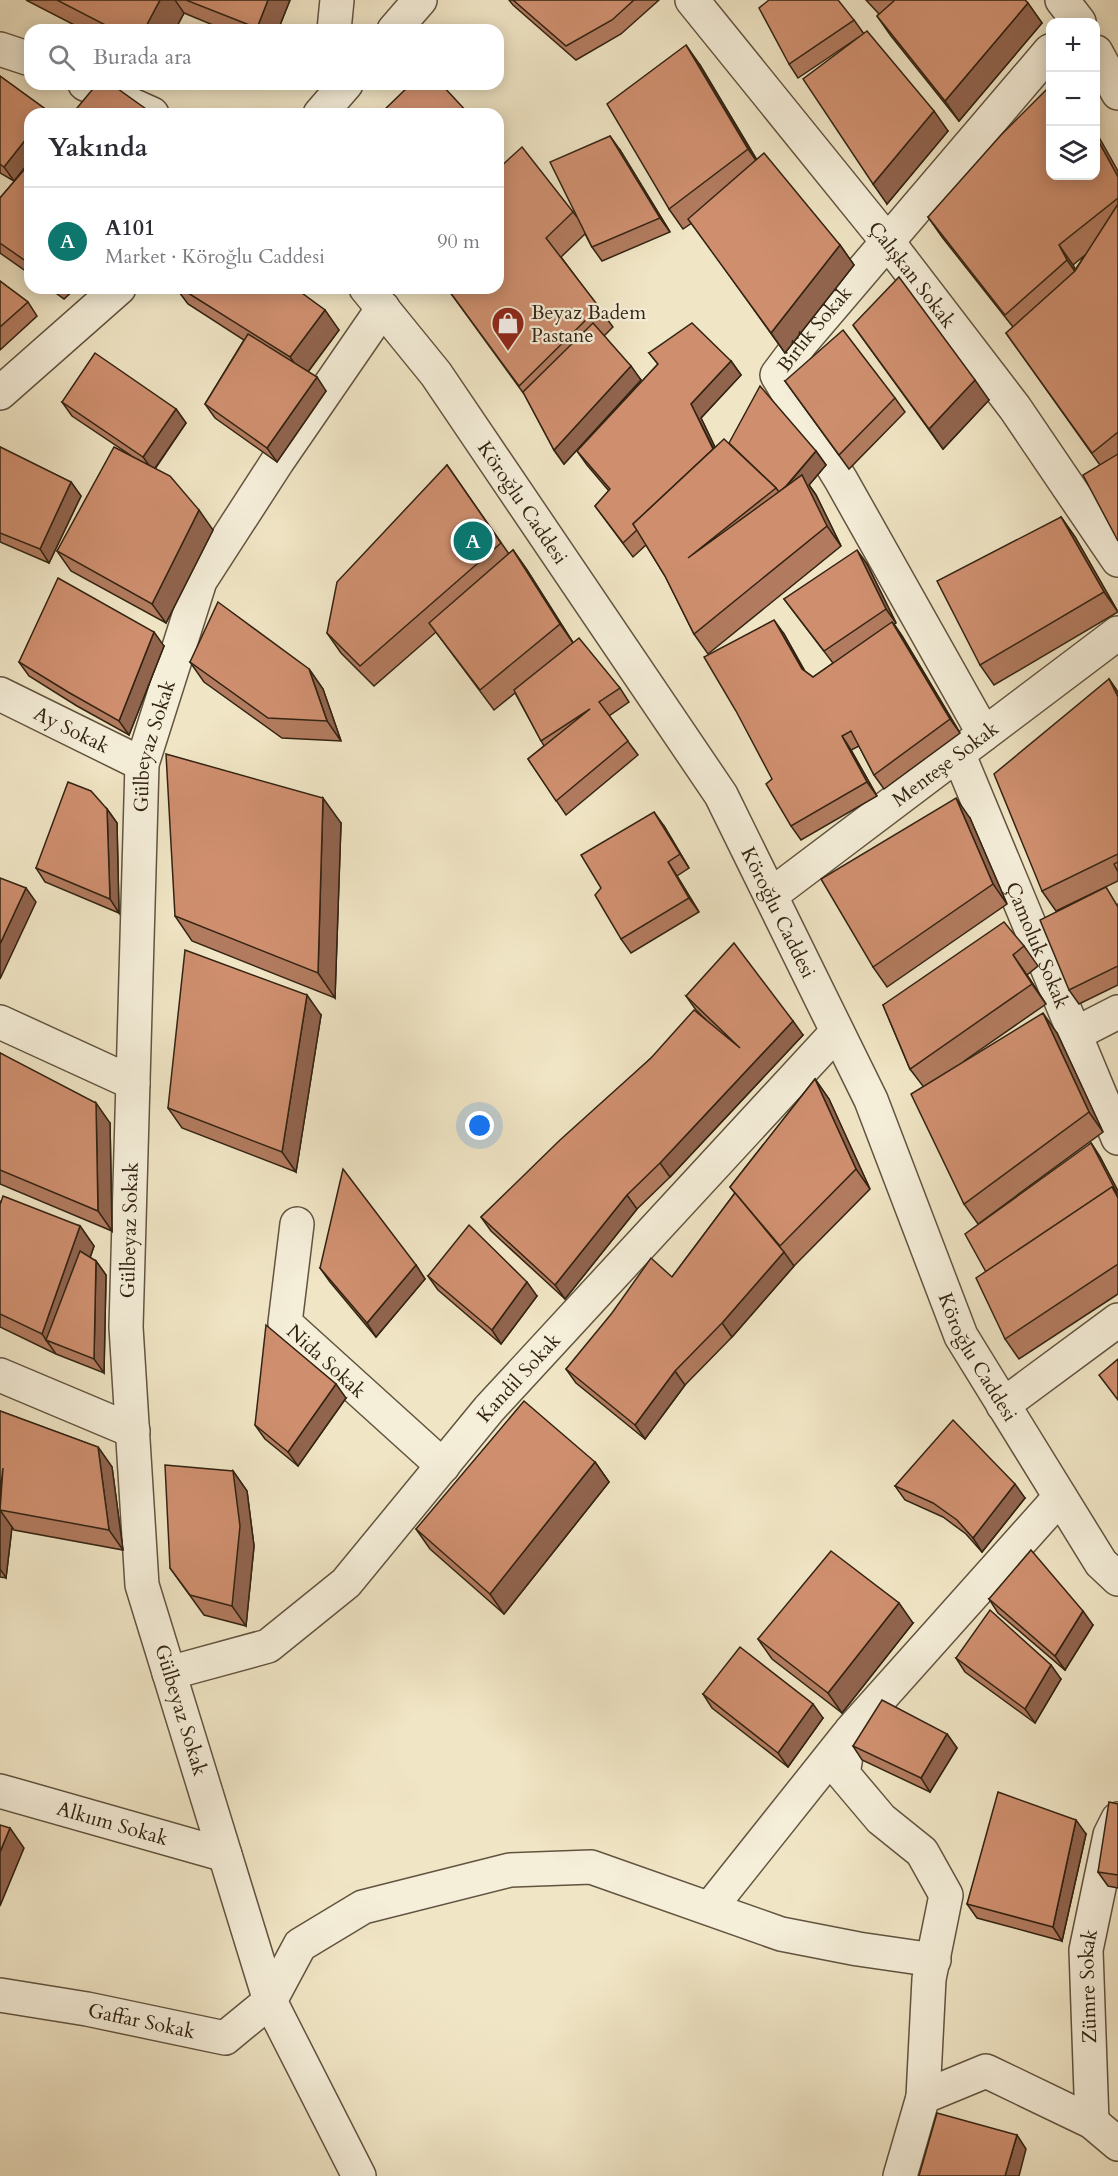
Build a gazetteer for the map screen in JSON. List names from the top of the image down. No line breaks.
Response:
{"streets":{"street":["Çalışkan Sokak","Birlik Sokak","Köroğlu Caddesi","Ay Sokak","Gülbeyaz Sokak","Menteşe Sokak","Çamoluk Sokak","Nida Sokak","Kandil Sokak","Alkıım Sokak","Zümre Sokak","Gaffar Sokak"]},"crossings":[["Çalışkan Sokak","Birlik Sokak"],["Birlik Sokak","Menteşe Sokak"],["Birlik Sokak","Çamoluk Sokak"],["Köroğlu Caddesi","Gülbeyaz Sokak"],["Köroğlu Caddesi","Menteşe Sokak"],["Köroğlu Caddesi","Kandil Sokak"],["Ay Sokak","Gülbeyaz Sokak"],["Gülbeyaz Sokak","Kandil Sokak"],["Gülbeyaz Sokak","Alkıım Sokak"],["Gülbeyaz Sokak","Gaffar Sokak"],["Menteşe Sokak","Çamoluk Sokak"],["Nida Sokak","Kandil Sokak"]],"places":{"shop":["Beyaz Badem Pastane"]},"page":{"map_buttons":["+","−"],"search":"Burada ara","heading":"Yakında","list":[{"mark":"A","name":"A101","note":"Market · Köroğlu Caddesi","value":"90 m"}],"pins":"A"}}
